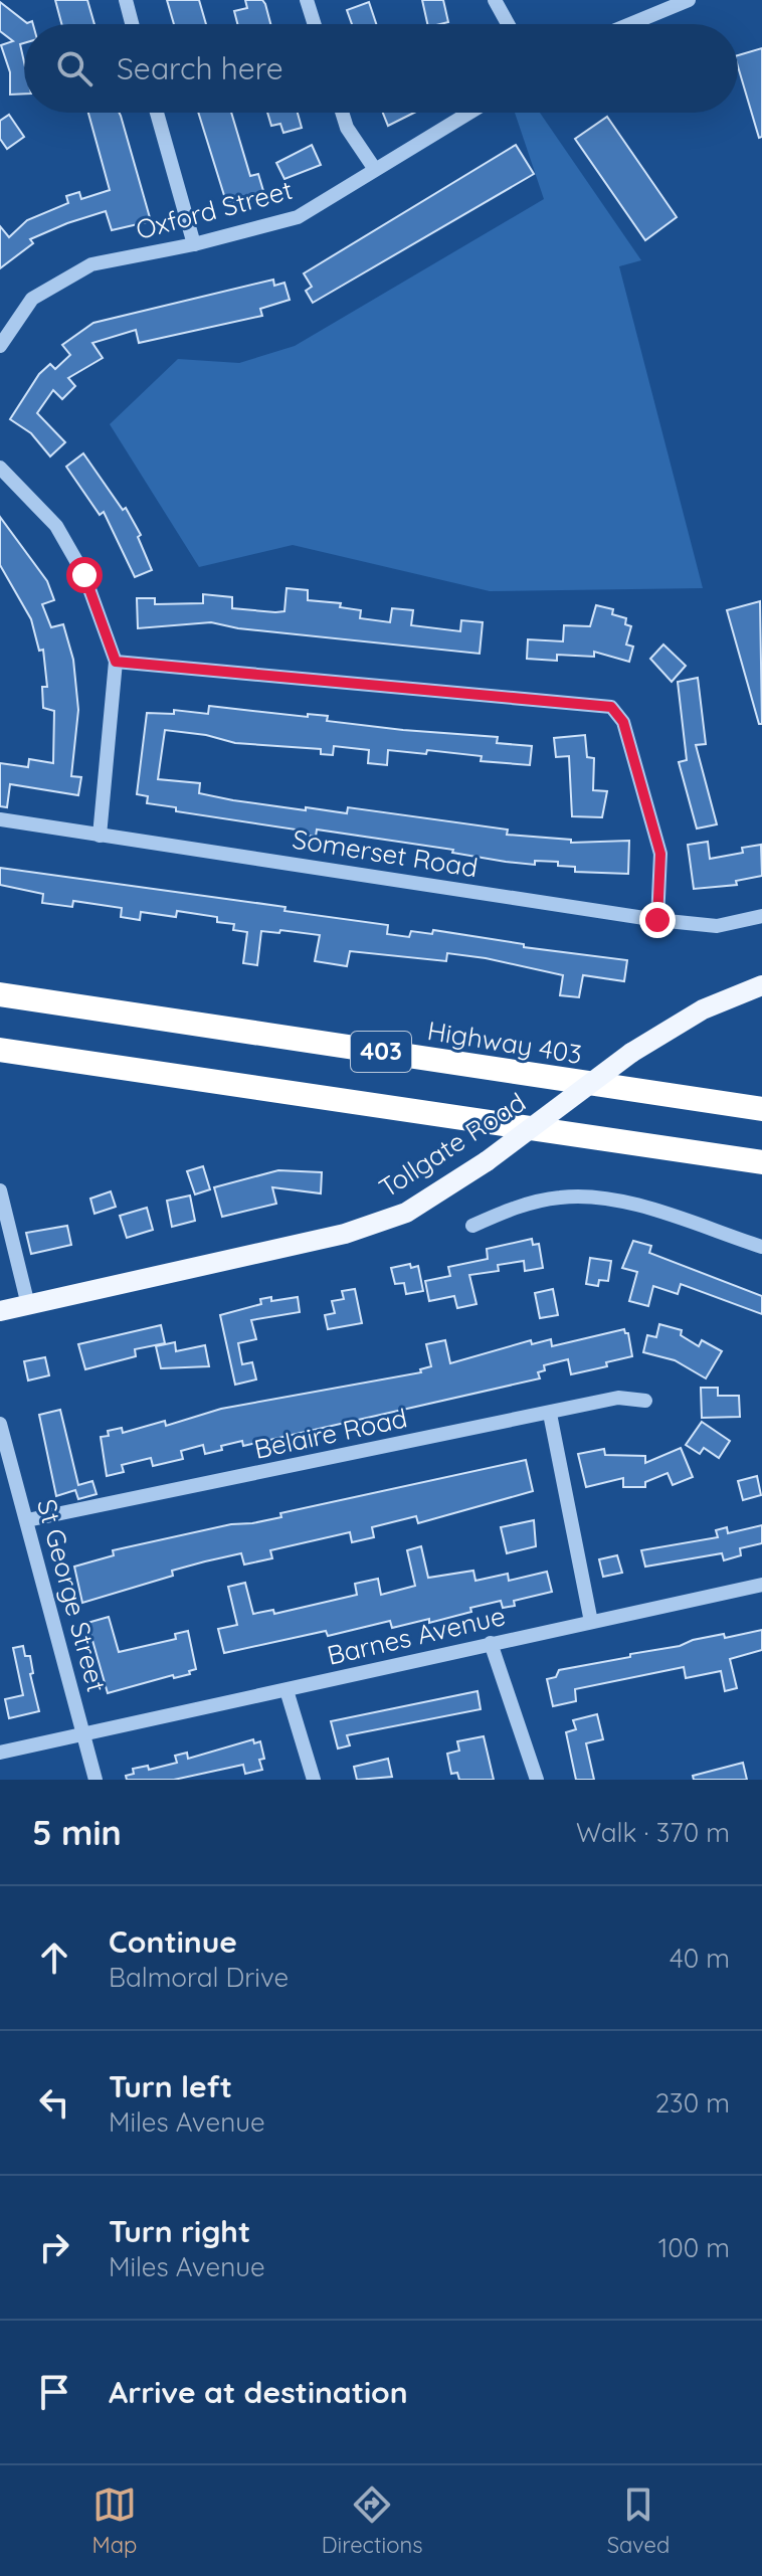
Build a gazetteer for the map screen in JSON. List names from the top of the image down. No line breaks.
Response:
{"streets":{"highway":["Highway 403","403"],"main road":["Tollgate Road"],"street":["Oxford Street","Somerset Road","Belaire Road","St George Street","Barnes Avenue"]},"crossings":[["Belaire Road","St George Street"],["St George Street","Barnes Avenue"]],"page":{"search":"Search here","heading":["5 min","Walk · 370 m"],"list":[["Continue","Balmoral Drive","40 m"],["Turn left","Miles Avenue","230 m"],["Turn right","Miles Avenue","100 m"],"Arrive at destination"],"nav":["Map","Directions","Saved"]}}
